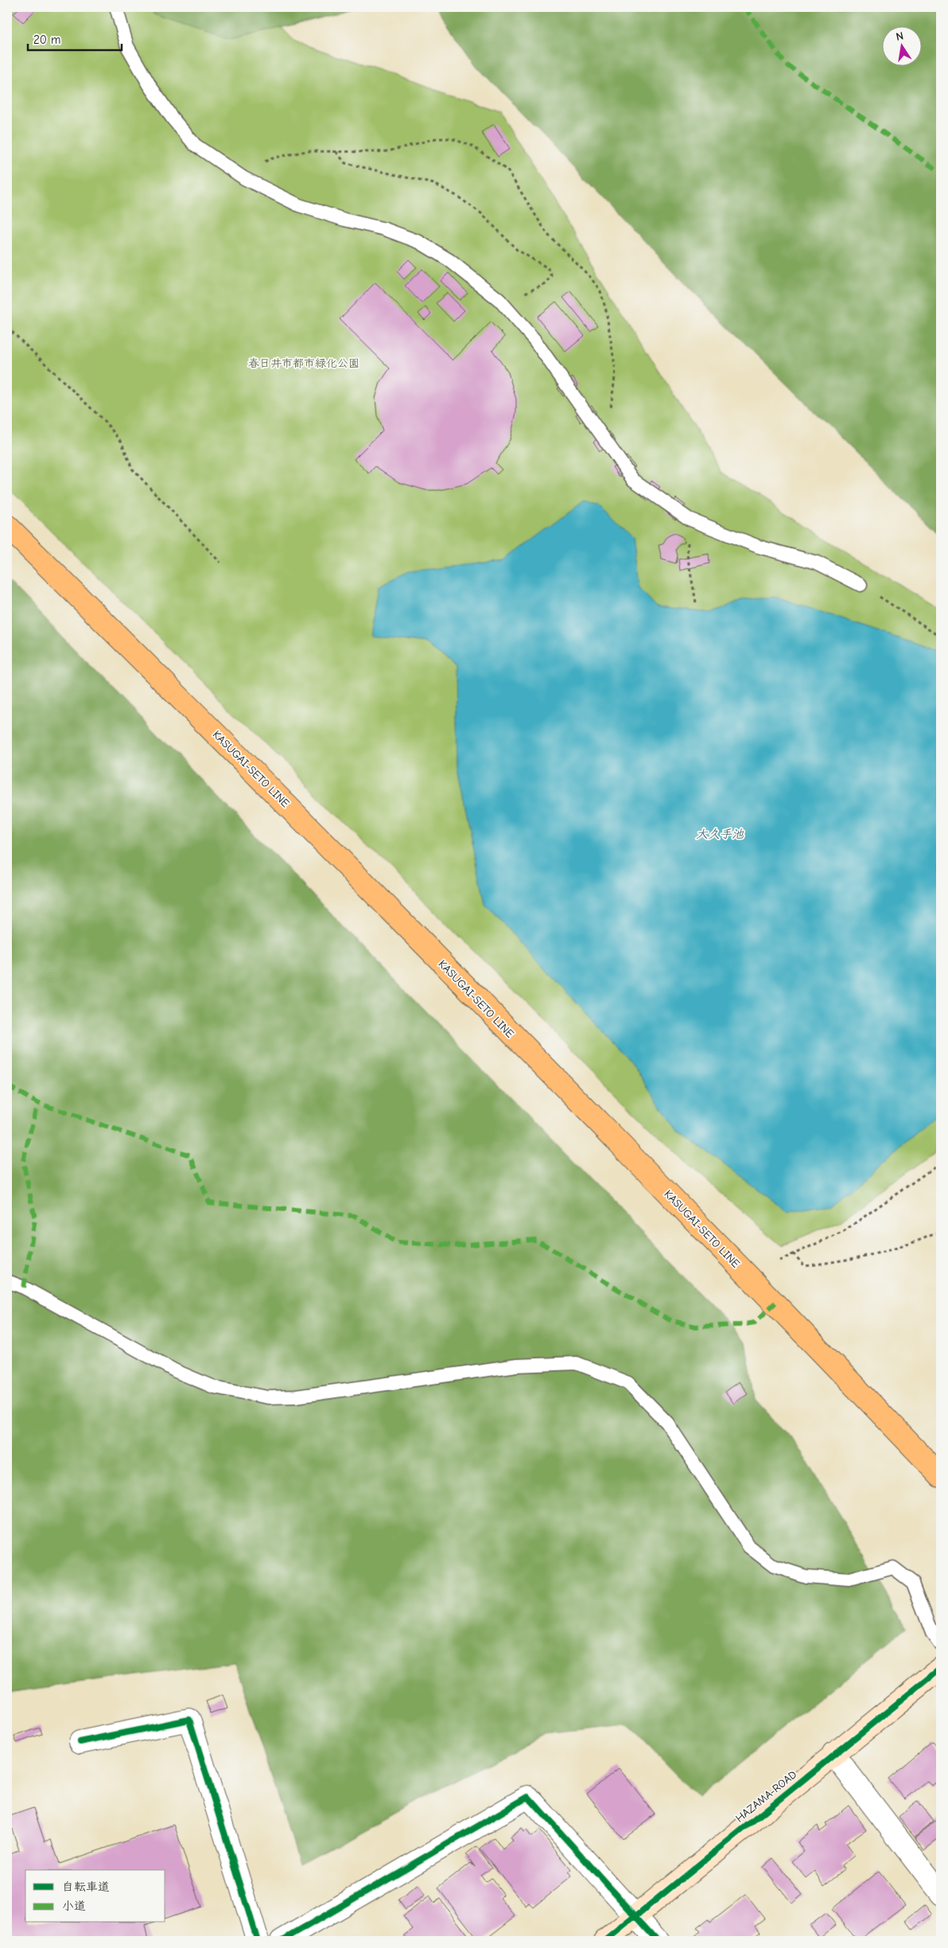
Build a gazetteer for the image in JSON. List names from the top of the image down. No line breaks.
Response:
{"streets":{"main road":["KASUGAI-SETO LINE"],"street":["HAZAMA-ROAD"]},"water":["大久手池"],"parks":["春日井市都市緑化公園"],"legend":["自転車道","小道"],"scale_bar":"20 m","north":"top"}
